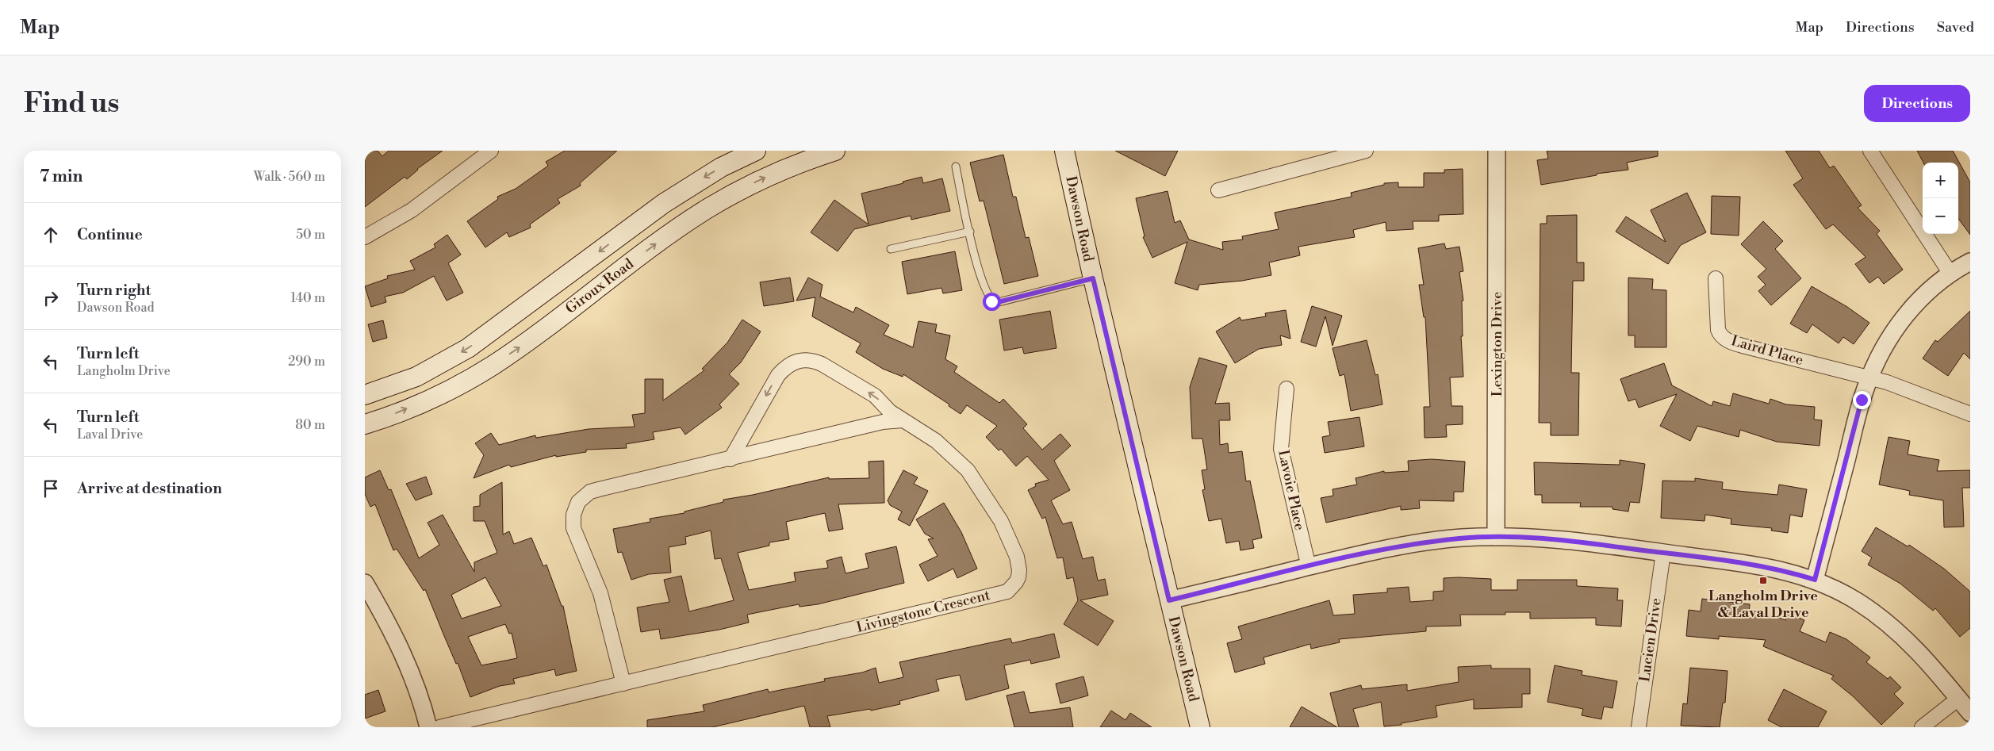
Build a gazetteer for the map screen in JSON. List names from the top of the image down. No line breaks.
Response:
{"streets":{"main road":["Dawson Road","Giroux Road"],"street":["Lexington Drive","Laird Place","Lavoie Place","Livingstone Crescent","Lucien Drive"]},"places":{"transit":["Langholm Drive & Laval Drive"]},"page":{"header":"Map","nav":["Map","Directions","Saved"],"buttons":"Directions","title":"Find us","heading":["7 min","Walk · 560 m"],"map_buttons":["+","−"],"list":[["Continue","50 m"],["Turn right","Dawson Road","140 m"],["Turn left","Langholm Drive","290 m"],["Turn left","Laval Drive","80 m"],"Arrive at destination"]}}
